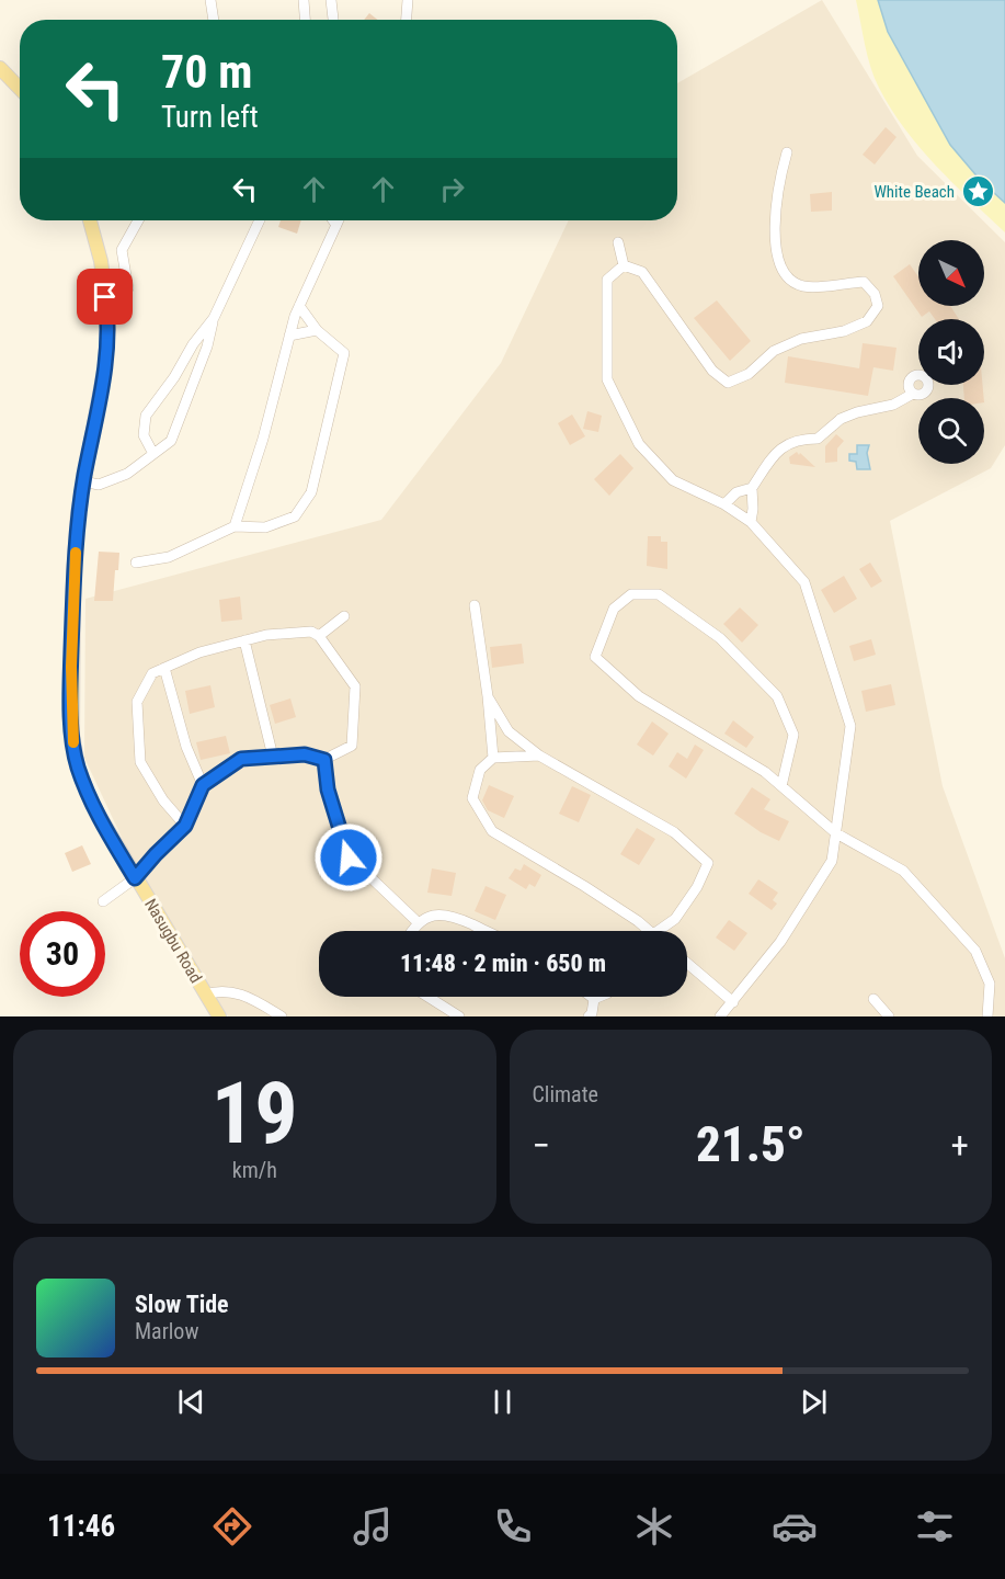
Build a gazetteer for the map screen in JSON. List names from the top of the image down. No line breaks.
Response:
{"streets":{"main road":["Nasugbu Road"]},"places":{"place":["White Beach"]},"north":"bottom right","page":{"turn":["70 m","Turn left"],"limit":"30","trip":"11:48 · 2 min · 650 m","tile":[["19","km/h"],"Climate"],"heat":["−","21.5°","+"],"song":["Slow Tide","Marlow"],"tabs":"11:46"}}
